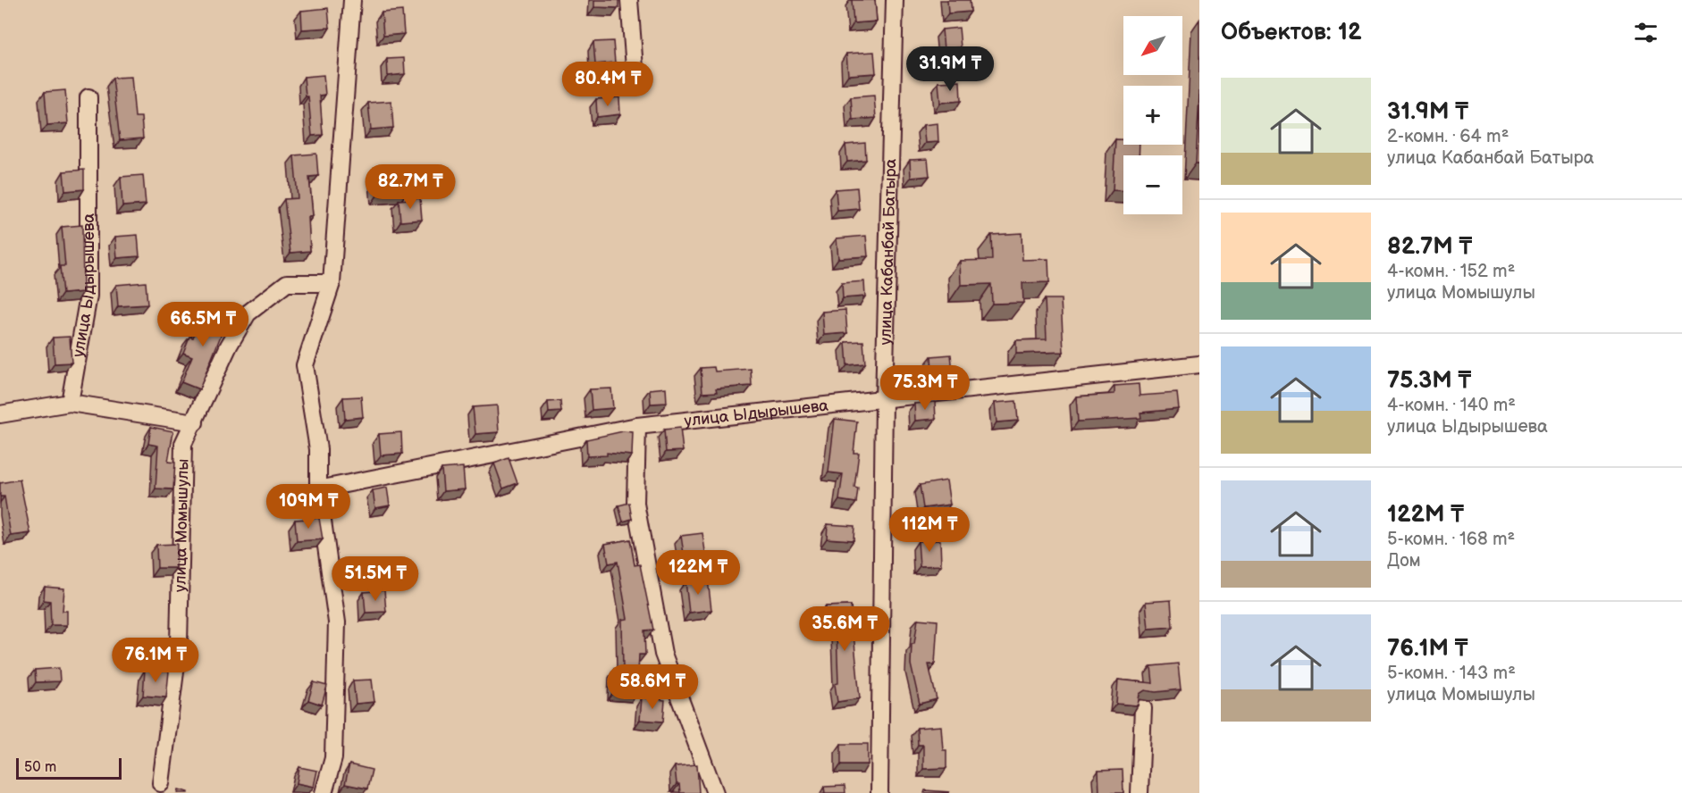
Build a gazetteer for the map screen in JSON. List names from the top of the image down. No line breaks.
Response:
{"streets":{"street":["улица Кабанбай Батыра","улица Ыдырышева","улица Момышулы"]},"crossings":[["улица Кабанбай Батыра","улица Ыдырышева"]],"scale_bar":"50 m","north":"bottom left","page":{"heading":"Объектов: 12","map_buttons":["+","−"],"price":["31.9M ₸","80.4M ₸","82.7M ₸","66.5M ₸","75.3M ₸","109M ₸","112M ₸","122M ₸","51.5M ₸","35.6M ₸","76.1M ₸","58.6M ₸"],"list":[{"name":"31.9M ₸","note":"2-комн. · 64 m² · улица Кабанбай Батыра"},{"name":"82.7M ₸","note":"4-комн. · 152 m² · улица Момышулы"},{"name":"75.3M ₸","note":"4-комн. · 140 m² · улица Ыдырышева"},{"name":"122M ₸","note":"5-комн. · 168 m² · Дом"},{"name":"76.1M ₸","note":"5-комн. · 143 m² · улица Момышулы"}],"scale":"50 m"}}
